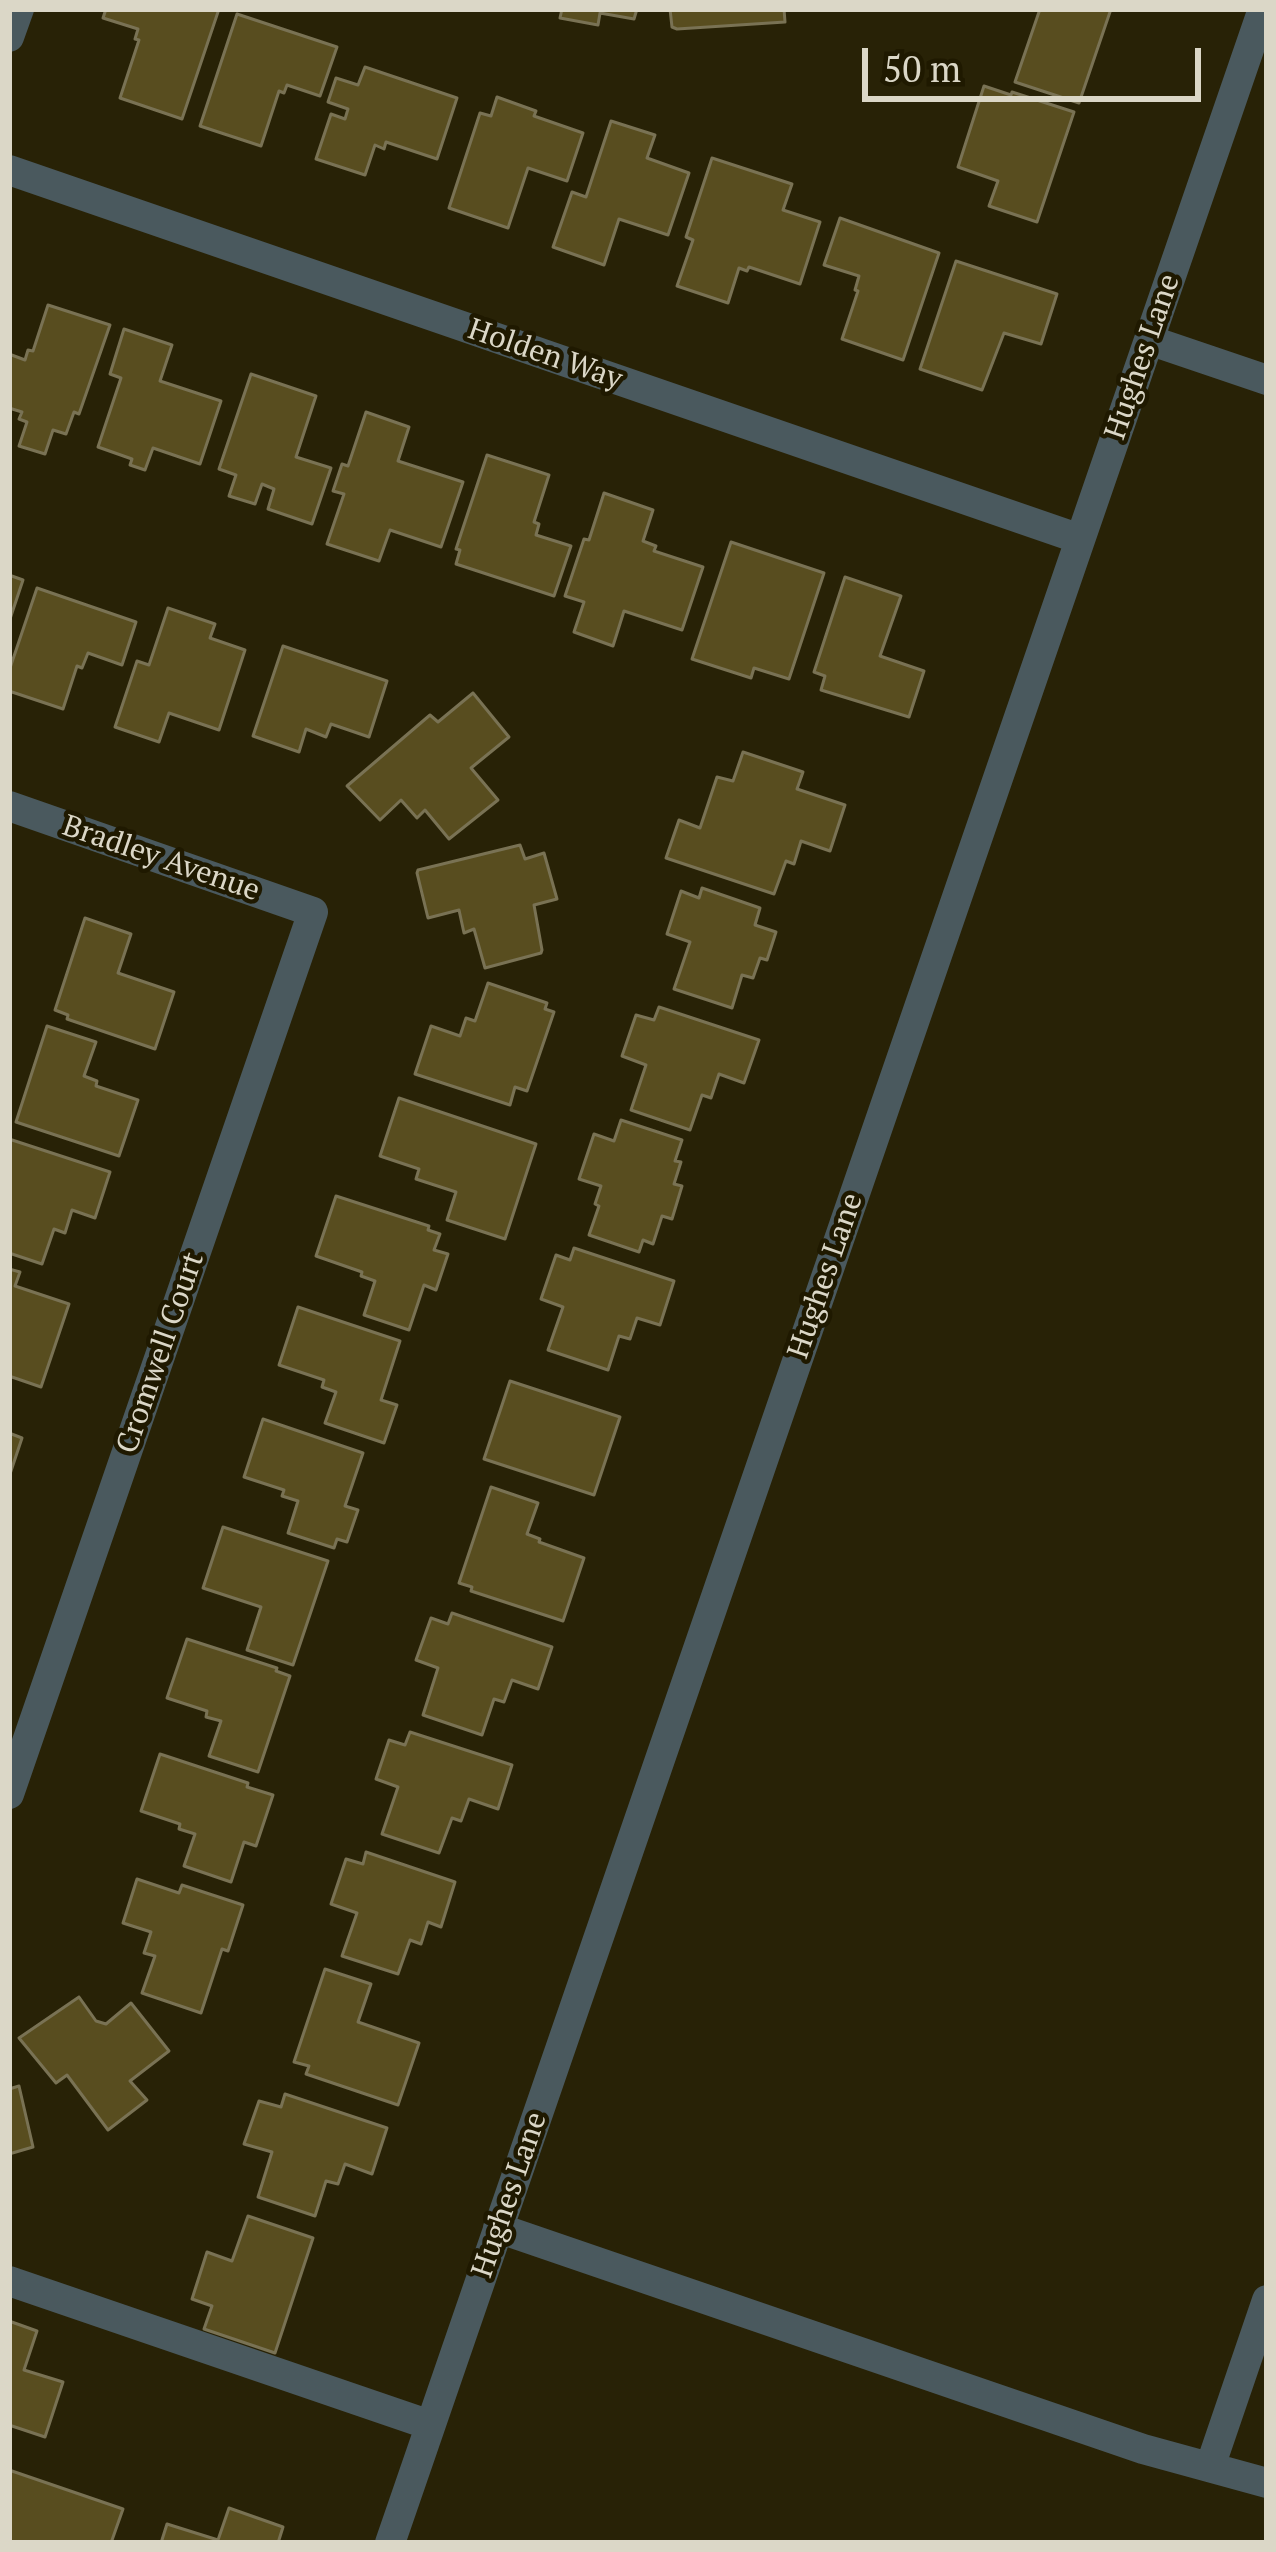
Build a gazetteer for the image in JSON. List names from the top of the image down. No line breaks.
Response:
{"streets":{"street":["Holden Way","Hughes Lane","Bradley Avenue","Cromwell Court"]},"crossings":[["Holden Way","Hughes Lane"],["Bradley Avenue","Cromwell Court"]],"scale_bar":"50 m"}
